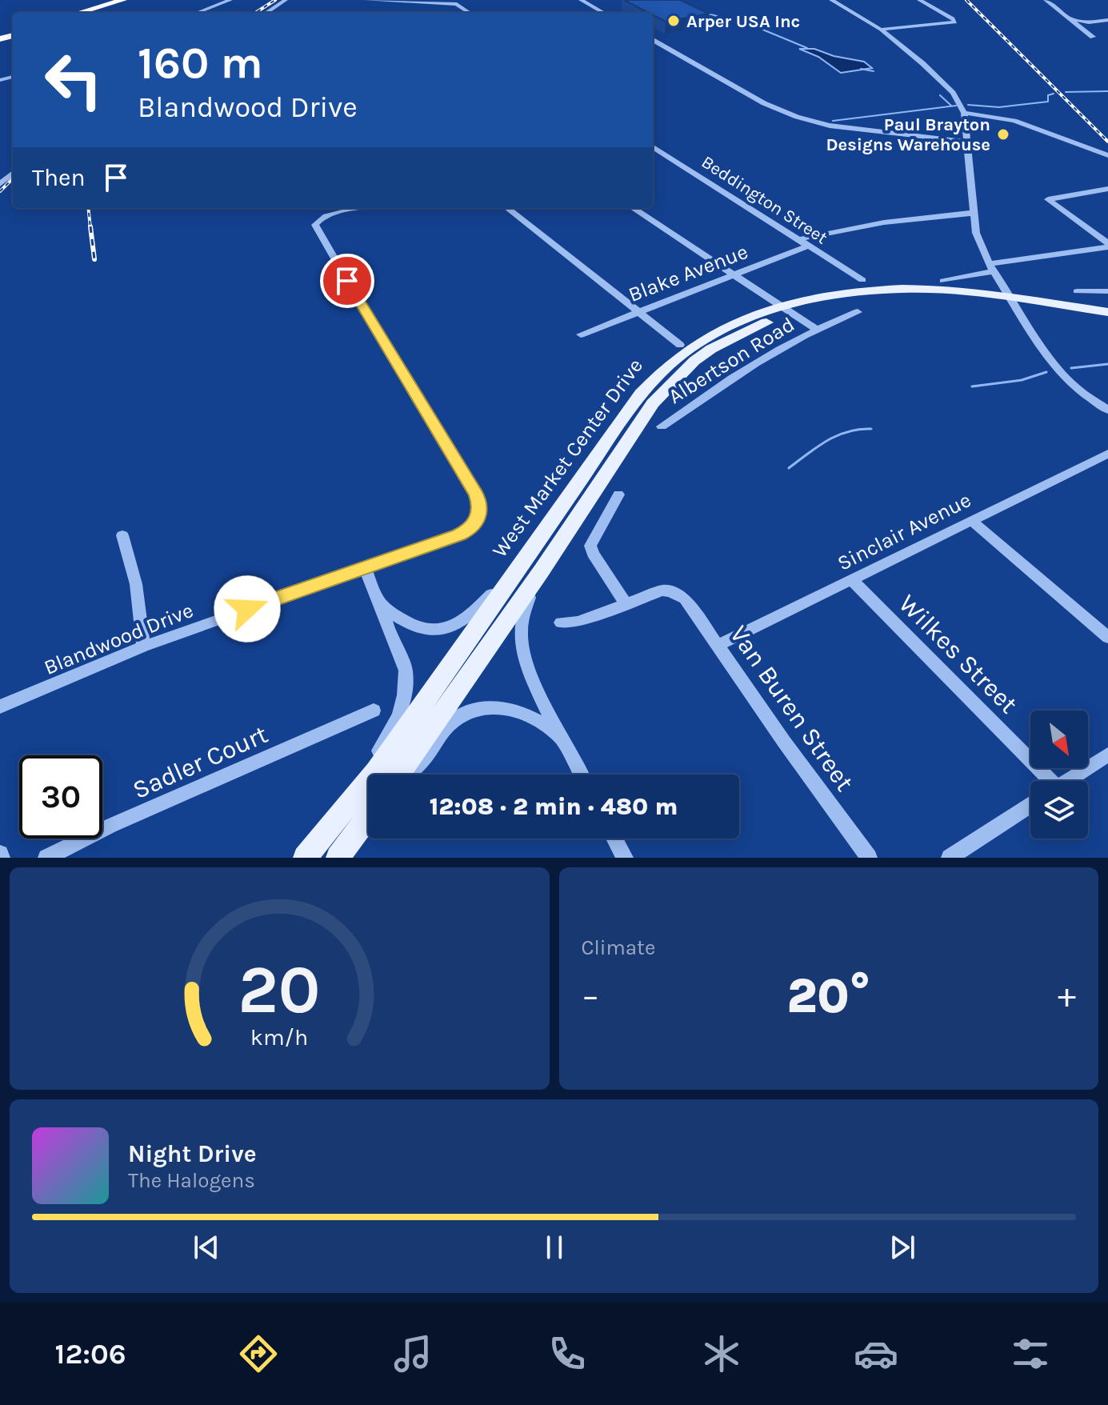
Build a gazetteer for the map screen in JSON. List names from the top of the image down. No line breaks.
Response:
{"streets":{"main road":["West Market Center Drive"],"street":["Beddington Street","Blake Avenue","Albertson Road","Sinclair Avenue","Blandwood Drive","Wilkes Street","Van Buren Street","Sadler Court"]},"crossings":[["Beddington Street","Blake Avenue"],["Sinclair Avenue","Wilkes Street"],["Sinclair Avenue","Van Buren Street"]],"places":["Arper USA Inc","Paul Brayton Designs Warehouse"],"north":"bottom right","page":{"turn":["160 m","Blandwood Drive"],"then":"Then","limit":"30","trip":"12:08 · 2 min · 480 m","tile":"Climate","heat":["−","20°","+"],"song":["Night Drive","The Halogens"],"tabs":"12:06","gauge":["20","km/h"]}}
